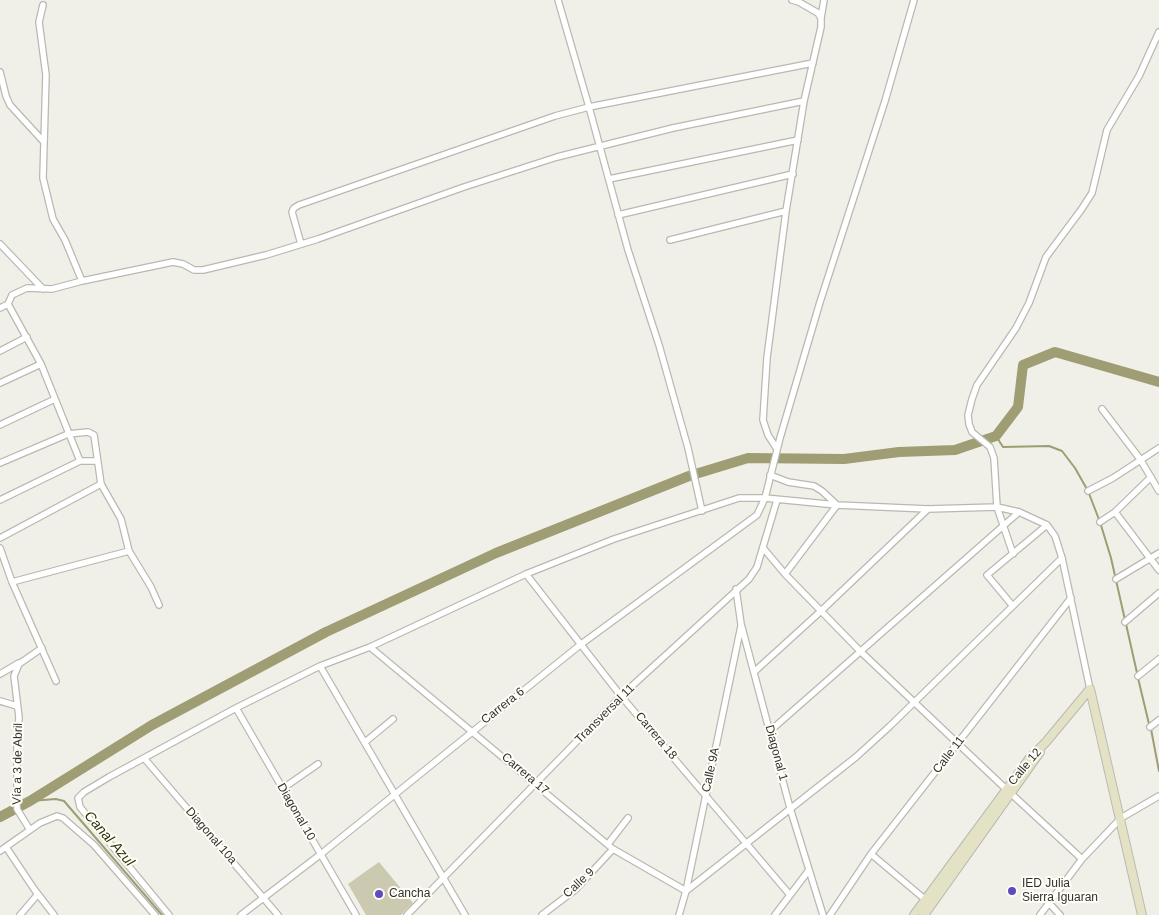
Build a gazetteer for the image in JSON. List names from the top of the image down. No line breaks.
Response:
{"streets":{"street":["Carrera 6","Transversal 11","Carrera 18","Diagonal 1","Calle 11","Vía a 3 de Abril","Calle 12","Calle 9A","Carrera 17","Diagonal 10","Diagonal 10a","Calle 9"]},"crossings":[["Carrera 6","Carrera 18"],["Carrera 6","Carrera 17"],["Carrera 6","Diagonal 10"],["Carrera 6","Diagonal 10a"],["Transversal 11","Carrera 18"],["Transversal 11","Diagonal 1"],["Transversal 11","Carrera 17"],["Carrera 18","Calle 9A"],["Diagonal 1","Calle 9A"],["Calle 9A","Carrera 17"],["Carrera 17","Calle 9"]],"water":["Canal Azul"],"places":["IED Julia Sierra Iguaran","Cancha"]}
